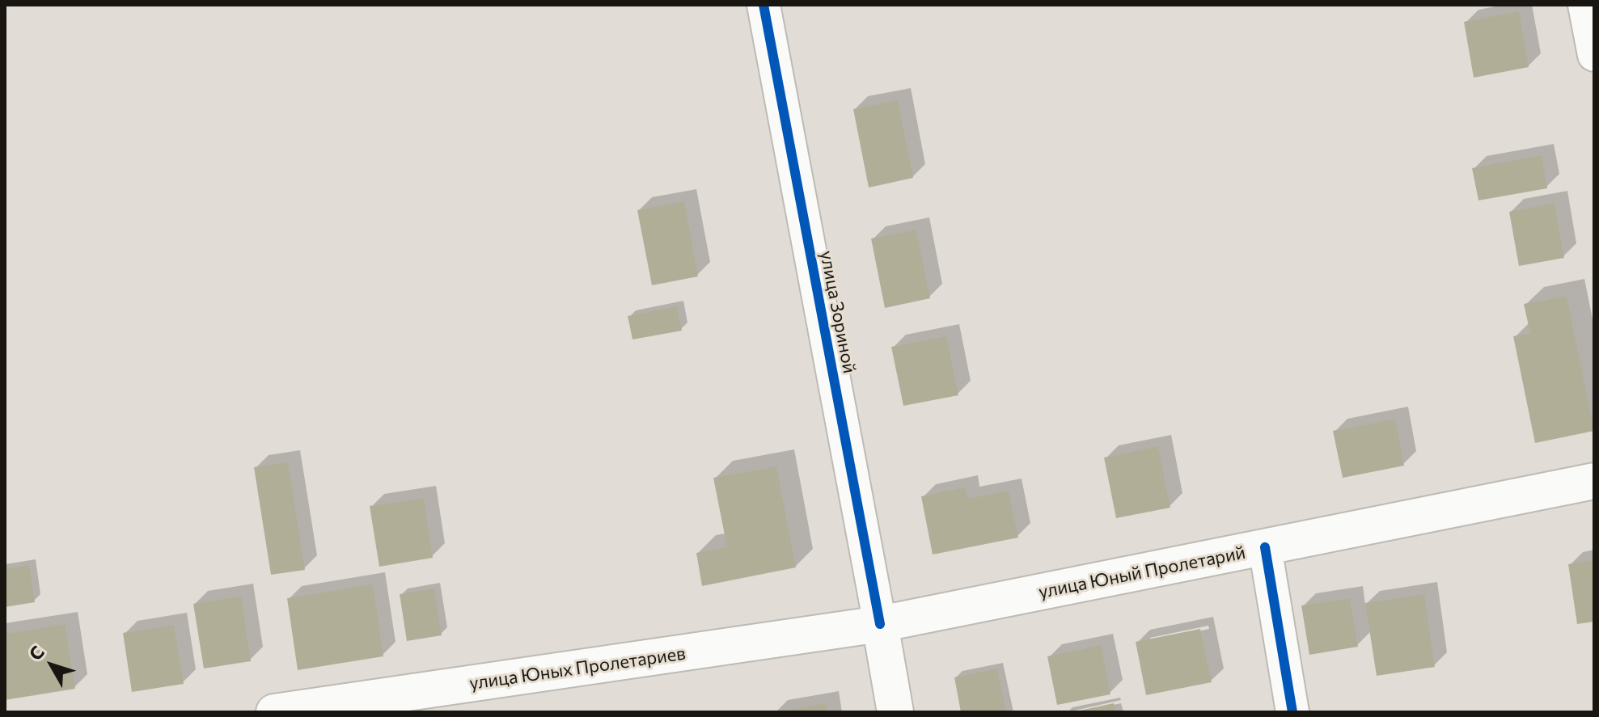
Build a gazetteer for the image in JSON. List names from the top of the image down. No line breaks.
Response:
{"streets":{"main road":["улица Зориной","улица Юный Пролетарий","улица Юных Пролетариев"]},"crossings":[["улица Зориной","улица Юный Пролетарий"],["улица Зориной","улица Юных Пролетариев"],["улица Юный Пролетарий","улица Юных Пролетариев"]],"north":"top left"}
